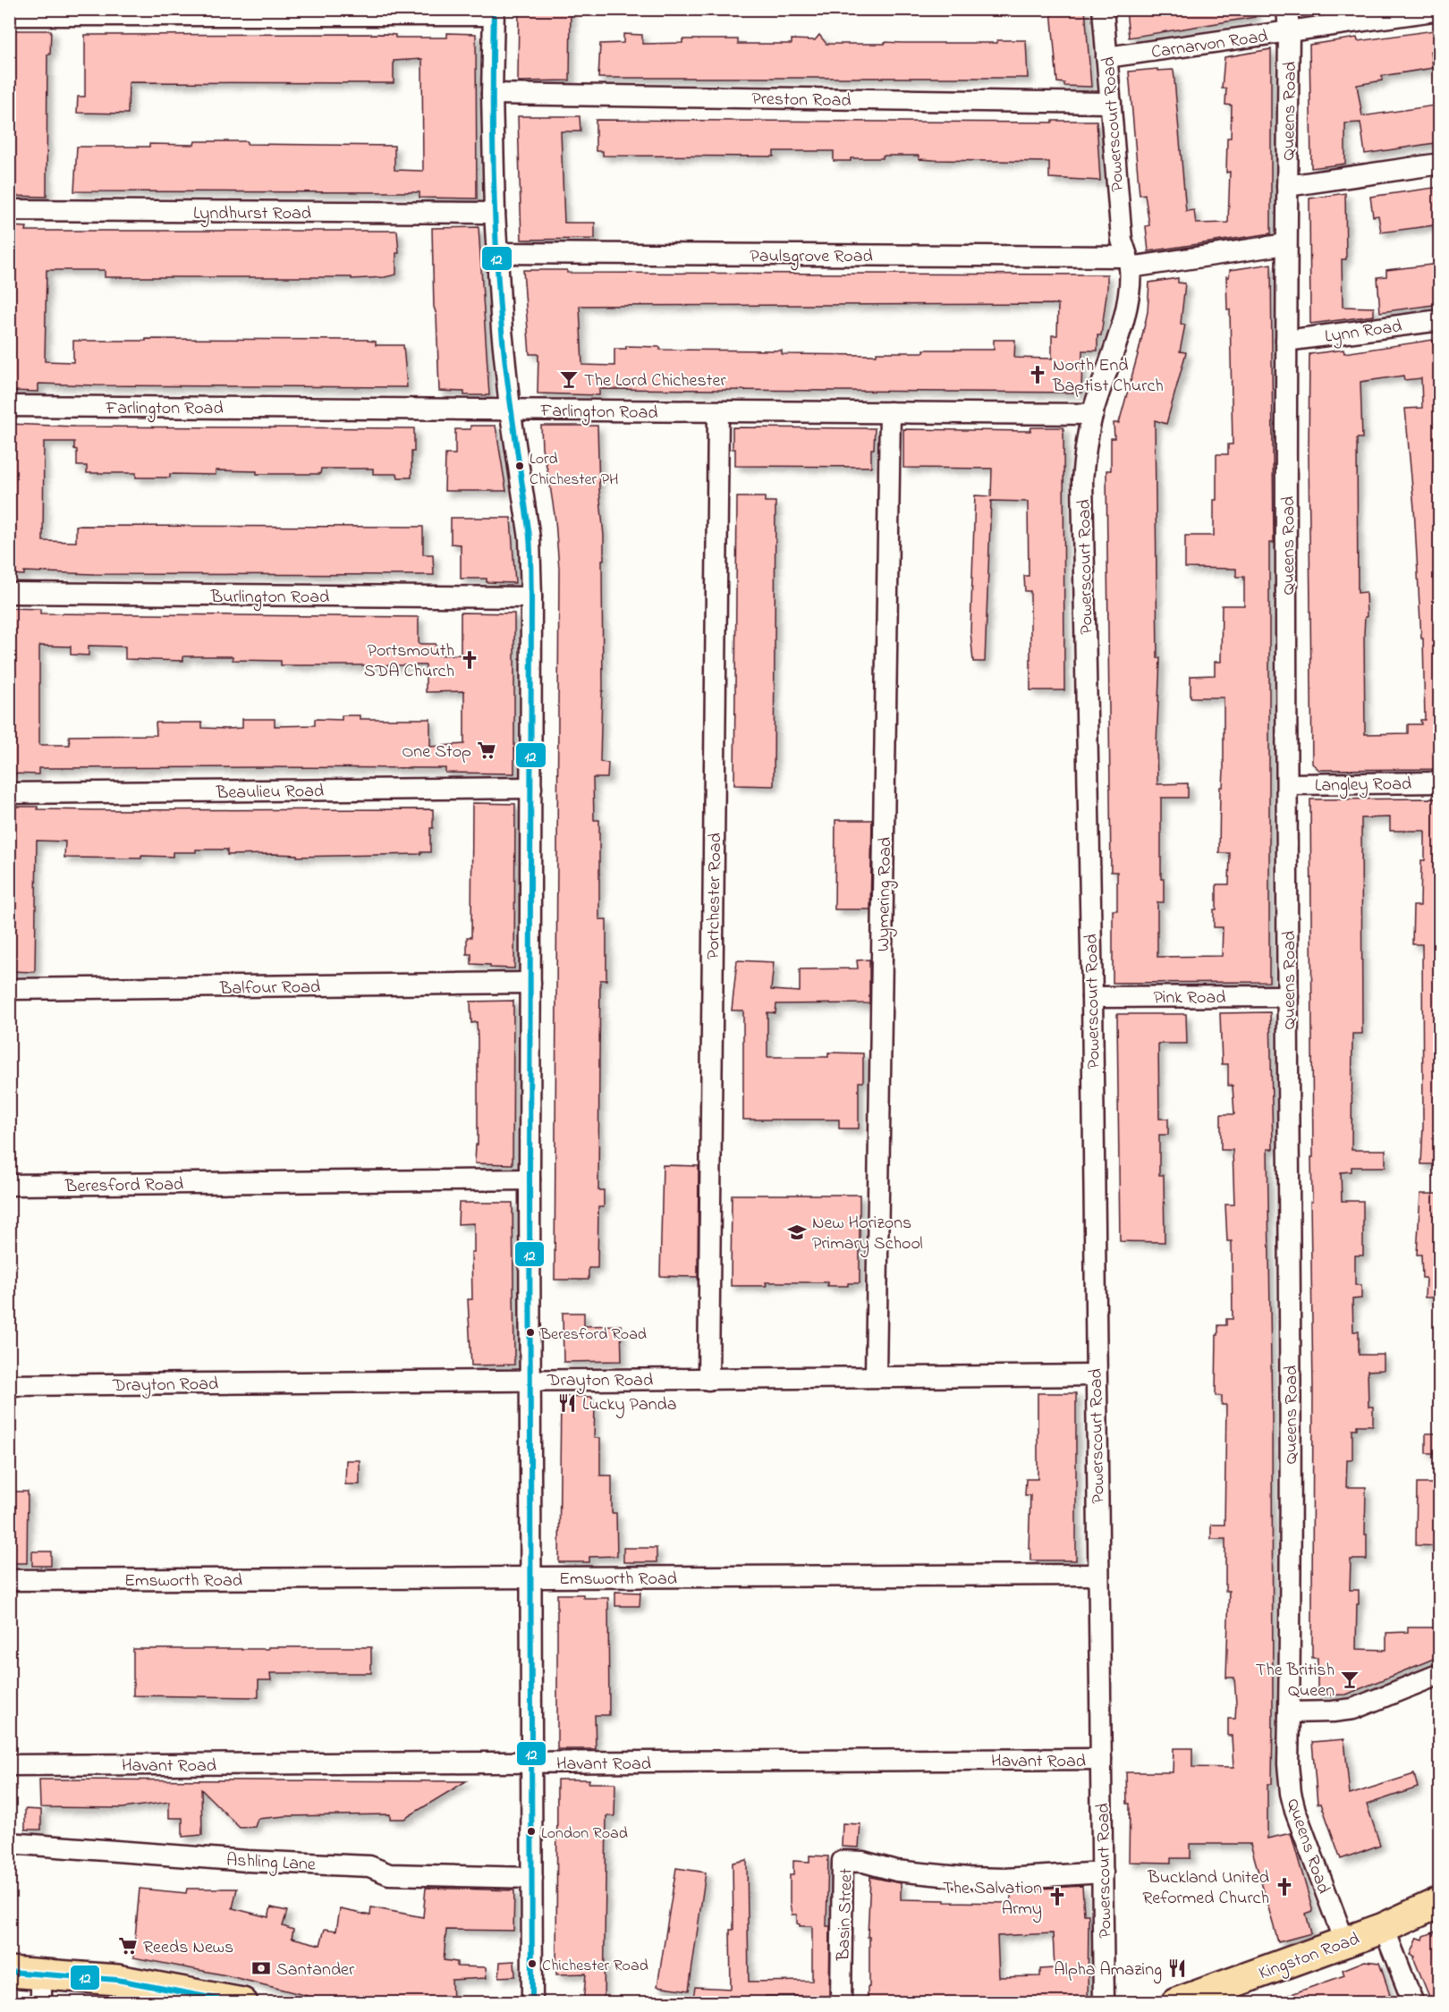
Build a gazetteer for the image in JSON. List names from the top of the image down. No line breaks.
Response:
{"streets":{"main road":["Kingston Road"],"street":["Carnarvon Road","Preston Road","Queens Road","Powerscourt Road","Lyndhurst Road","Paulsgrove Road","Lynn Road","Farlington Road","Burlington Road","Langley Road","Beaulieu Road","Wymering Road","Portchester Road","Balfour Road","Pink Road","Beresford Road","Drayton Road","Emsworth Road","Havant Road","Ashling Lane","Basin Street"]},"crossings":[["Carnarvon Road","Queens Road"],["Carnarvon Road","Powerscourt Road"],["Preston Road","Powerscourt Road"],["Queens Road","Paulsgrove Road"],["Queens Road","Lynn Road"],["Queens Road","Langley Road"],["Queens Road","Pink Road"],["Queens Road","Kingston Road"],["Powerscourt Road","Paulsgrove Road"],["Powerscourt Road","Farlington Road"],["Powerscourt Road","Pink Road"],["Powerscourt Road","Drayton Road"],["Powerscourt Road","Emsworth Road"],["Powerscourt Road","Havant Road"],["Powerscourt Road","Basin Street"],["Farlington Road","Wymering Road"],["Farlington Road","Portchester Road"],["Wymering Road","Drayton Road"],["Portchester Road","Drayton Road"]],"places":{"church":["North End Baptist Church","Portsmouth SDA Church","Buckland United Reformed Church","The Salvation Army"],"bar":["The Lord Chichester","The British Queen"],"other":["Lord Chichester PH","Beresford Road","London Road","Chichester Road"],"supermarket":["One Stop","Reeds News"],"school or university":["New Horizons Primary School"],"restaurant":["Lucky Panda","Alpha Amazing"],"bank":["Santander"]},"lines":["transit line 12"]}
